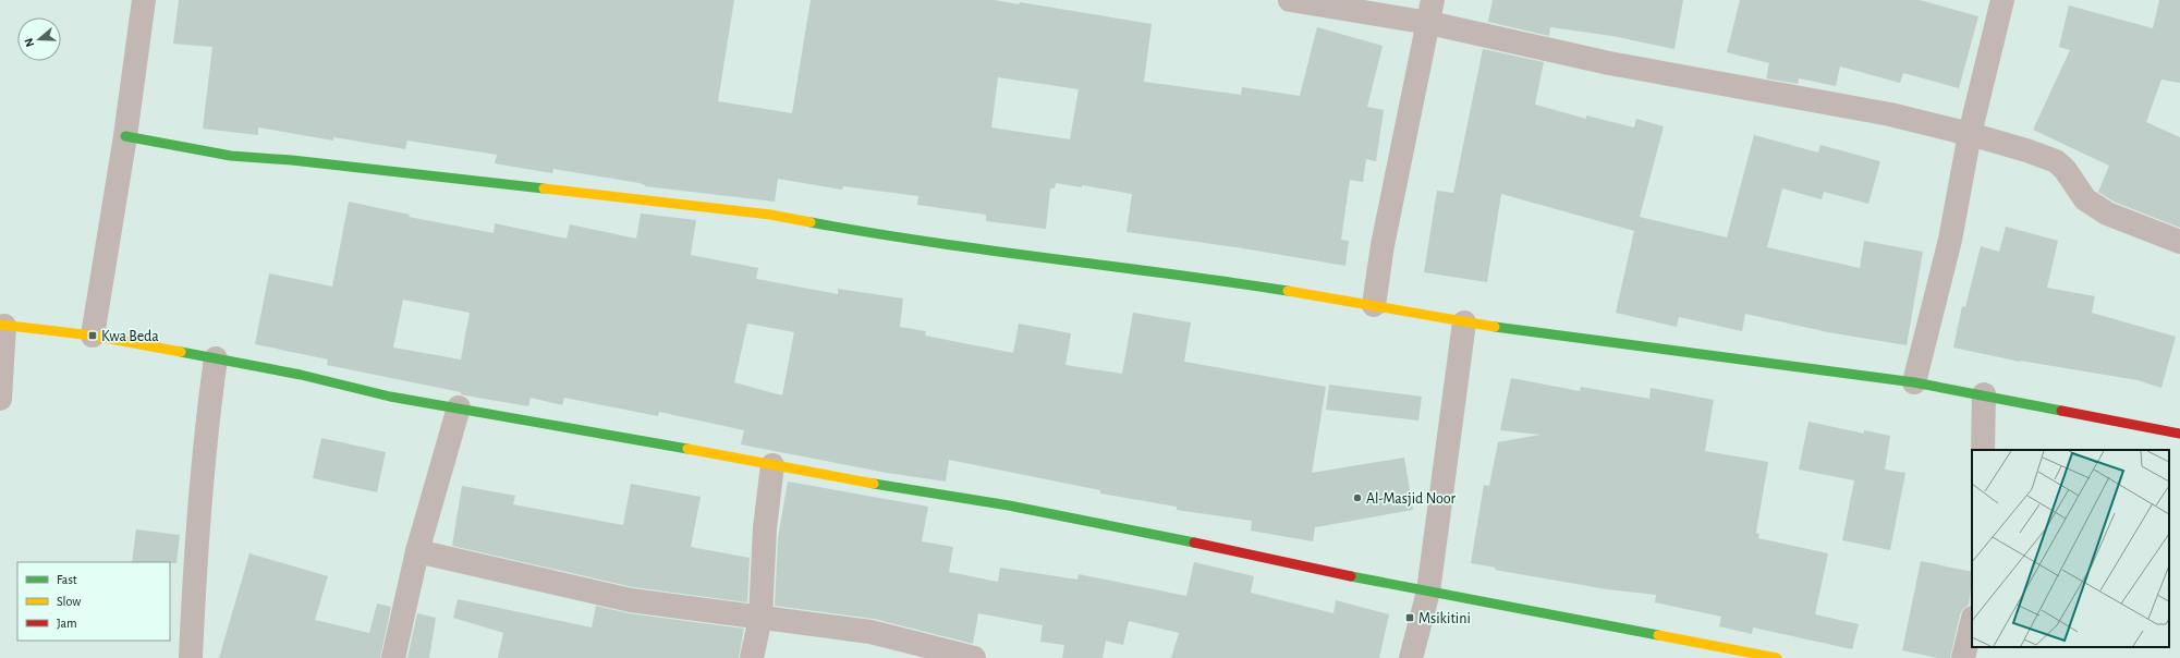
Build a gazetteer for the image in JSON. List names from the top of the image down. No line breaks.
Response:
{"places":{"transit":["Kwa Beda","Msikitini"],"other":["Al-Masjid Noor"]},"legend":["Fast","Slow","Jam"],"north":"left"}
